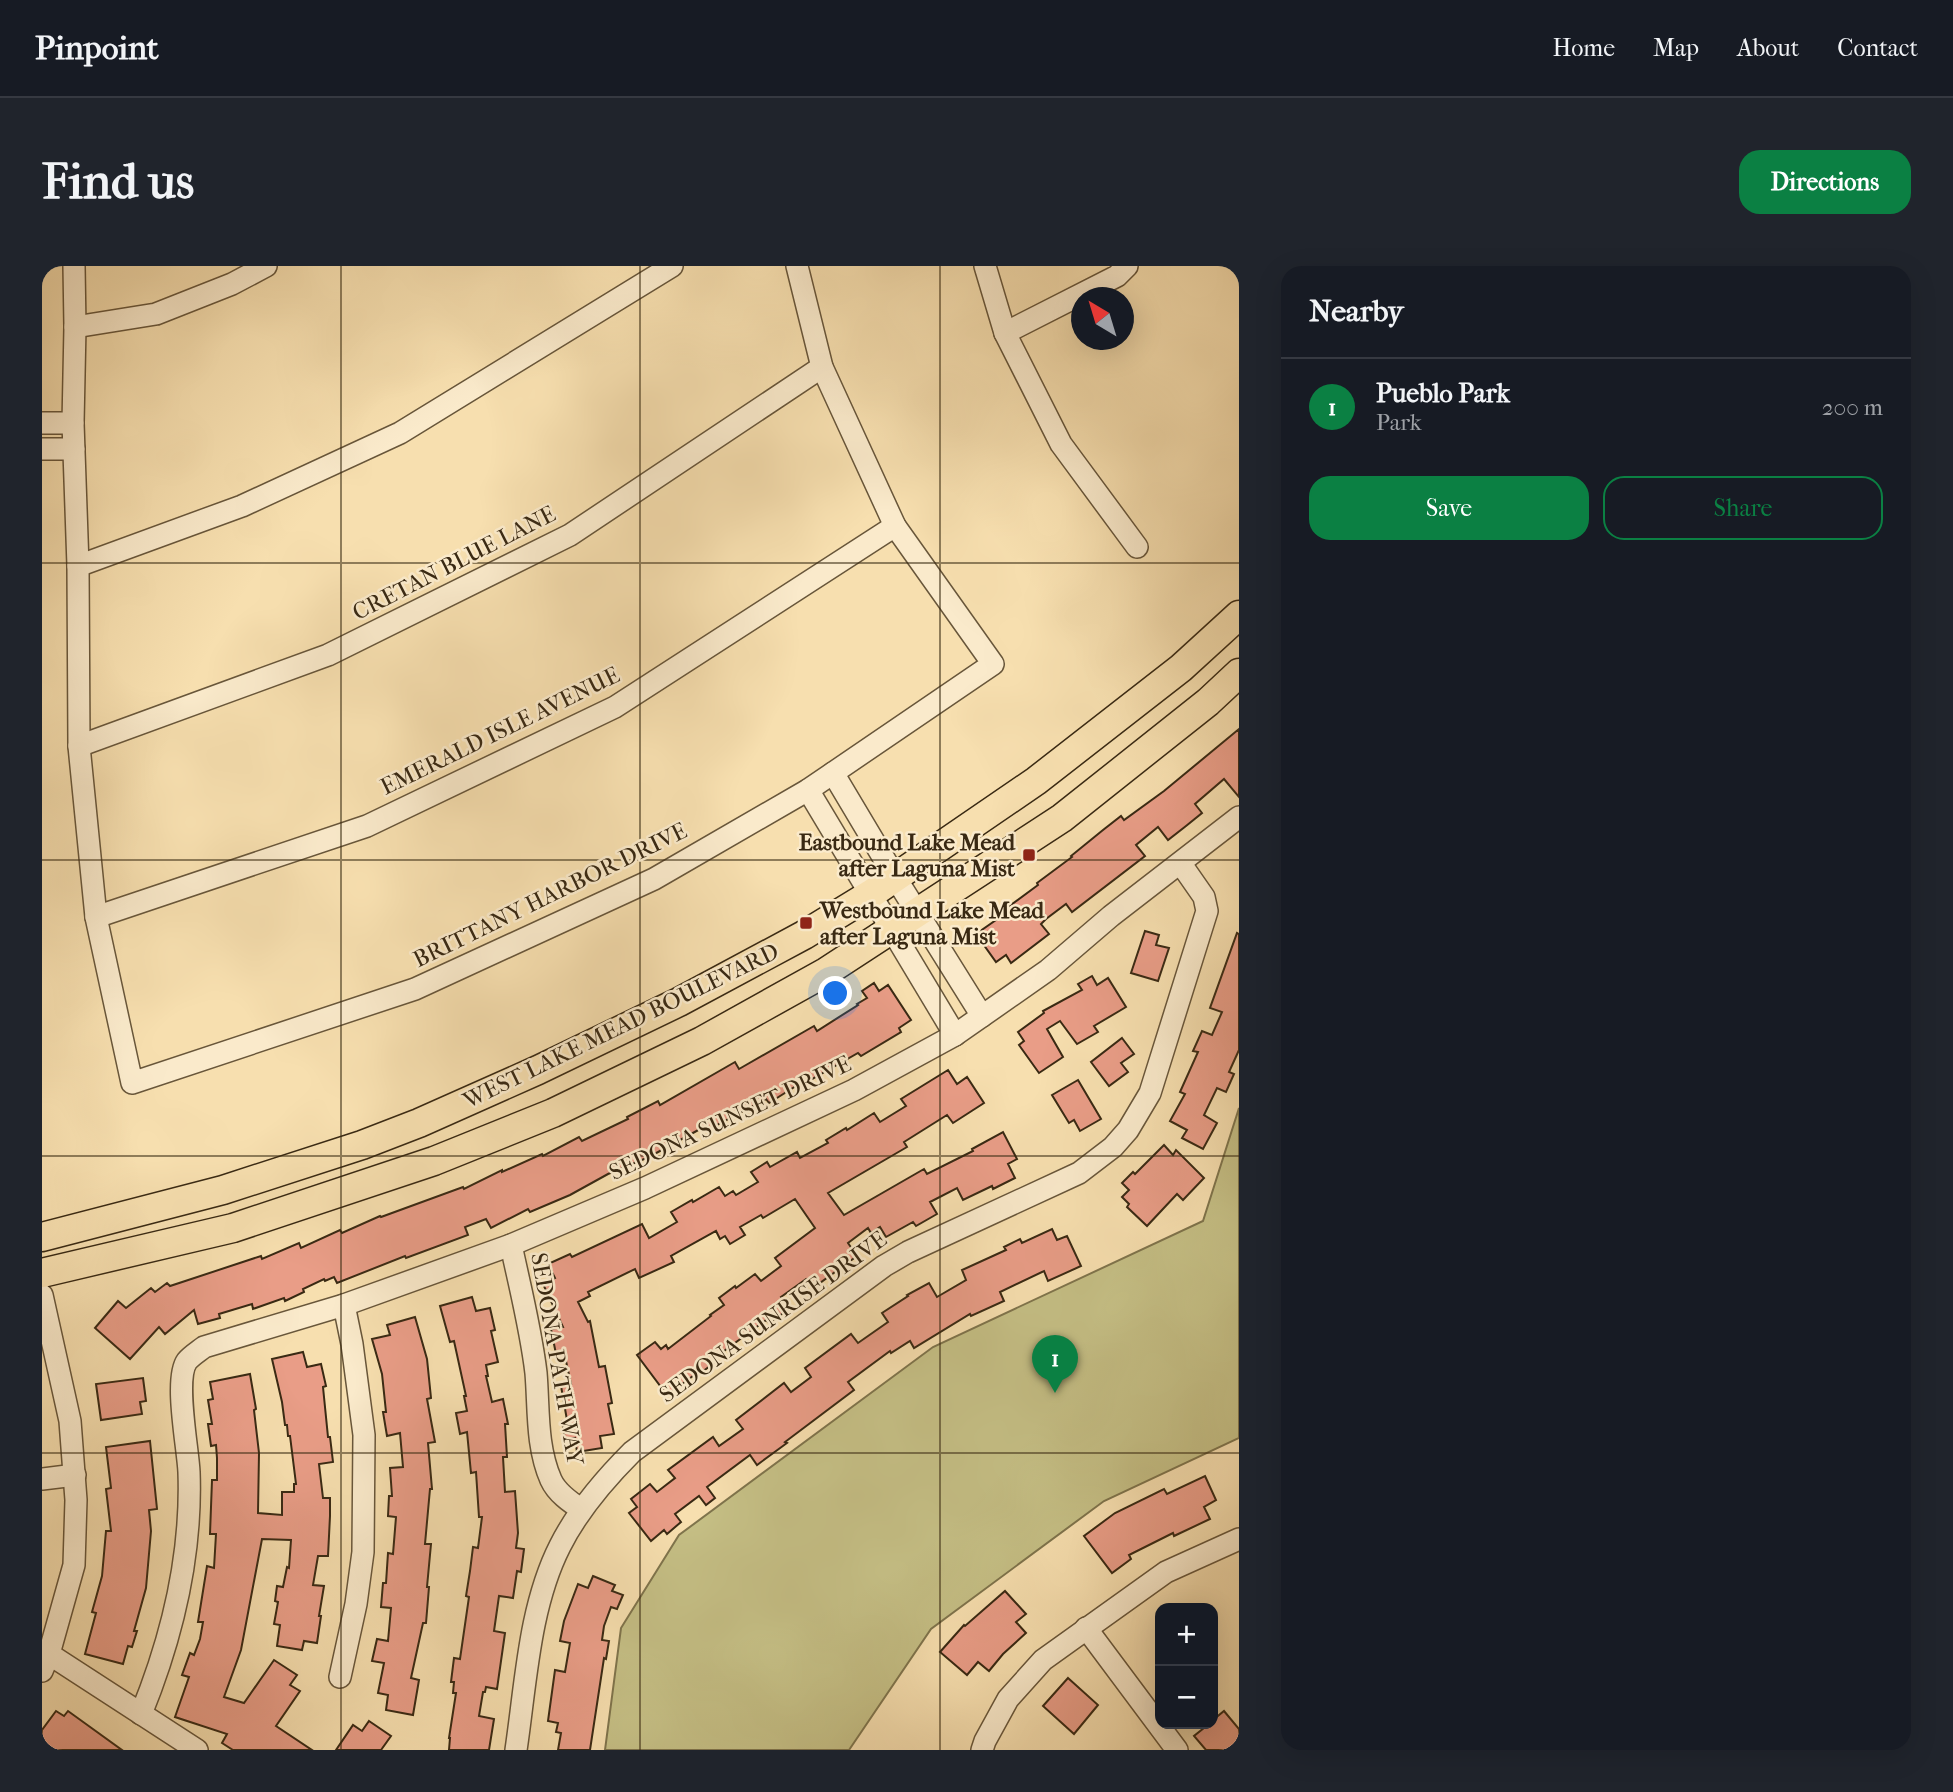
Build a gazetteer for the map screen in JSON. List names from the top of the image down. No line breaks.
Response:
{"streets":{"main road":["WEST LAKE MEAD BOULEVARD"],"street":["CRETAN BLUE LANE","EMERALD ISLE AVENUE","BRITTANY HARBOR DRIVE","SEDONA SUNSET DRIVE","SEDONA SUNRISE DRIVE","SEDONA PATH WAY"]},"crossings":[["EMERALD ISLE AVENUE","BRITTANY HARBOR DRIVE"],["SEDONA SUNSET DRIVE","SEDONA SUNRISE DRIVE"],["SEDONA SUNSET DRIVE","SEDONA PATH WAY"],["SEDONA SUNRISE DRIVE","SEDONA PATH WAY"]],"places":{"transit":["Eastbound Lake Mead after Laguna Mist","Westbound Lake Mead after Laguna Mist"]},"north":"top left","page":{"header":"Pinpoint","nav":["Home","Map","About","Contact"],"buttons":["Directions",["Save","Share"]],"title":"Find us","heading":"Nearby","list":[{"mark":"1","name":"Pueblo Park","note":"Park","value":"200 m"}],"pins":"1","map_buttons":["+","−"]}}
